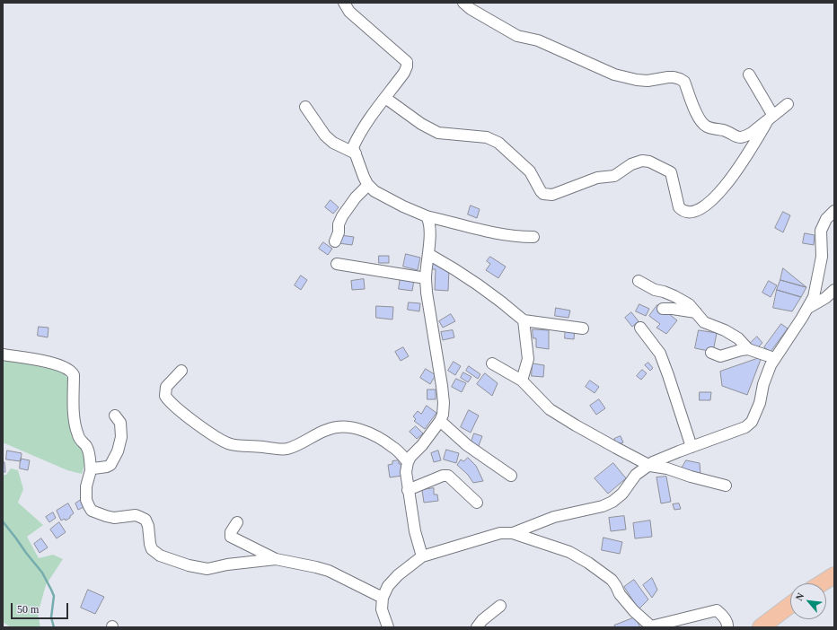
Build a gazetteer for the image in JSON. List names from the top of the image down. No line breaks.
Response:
{"scale_bar":"50 m","north":"top left"}
